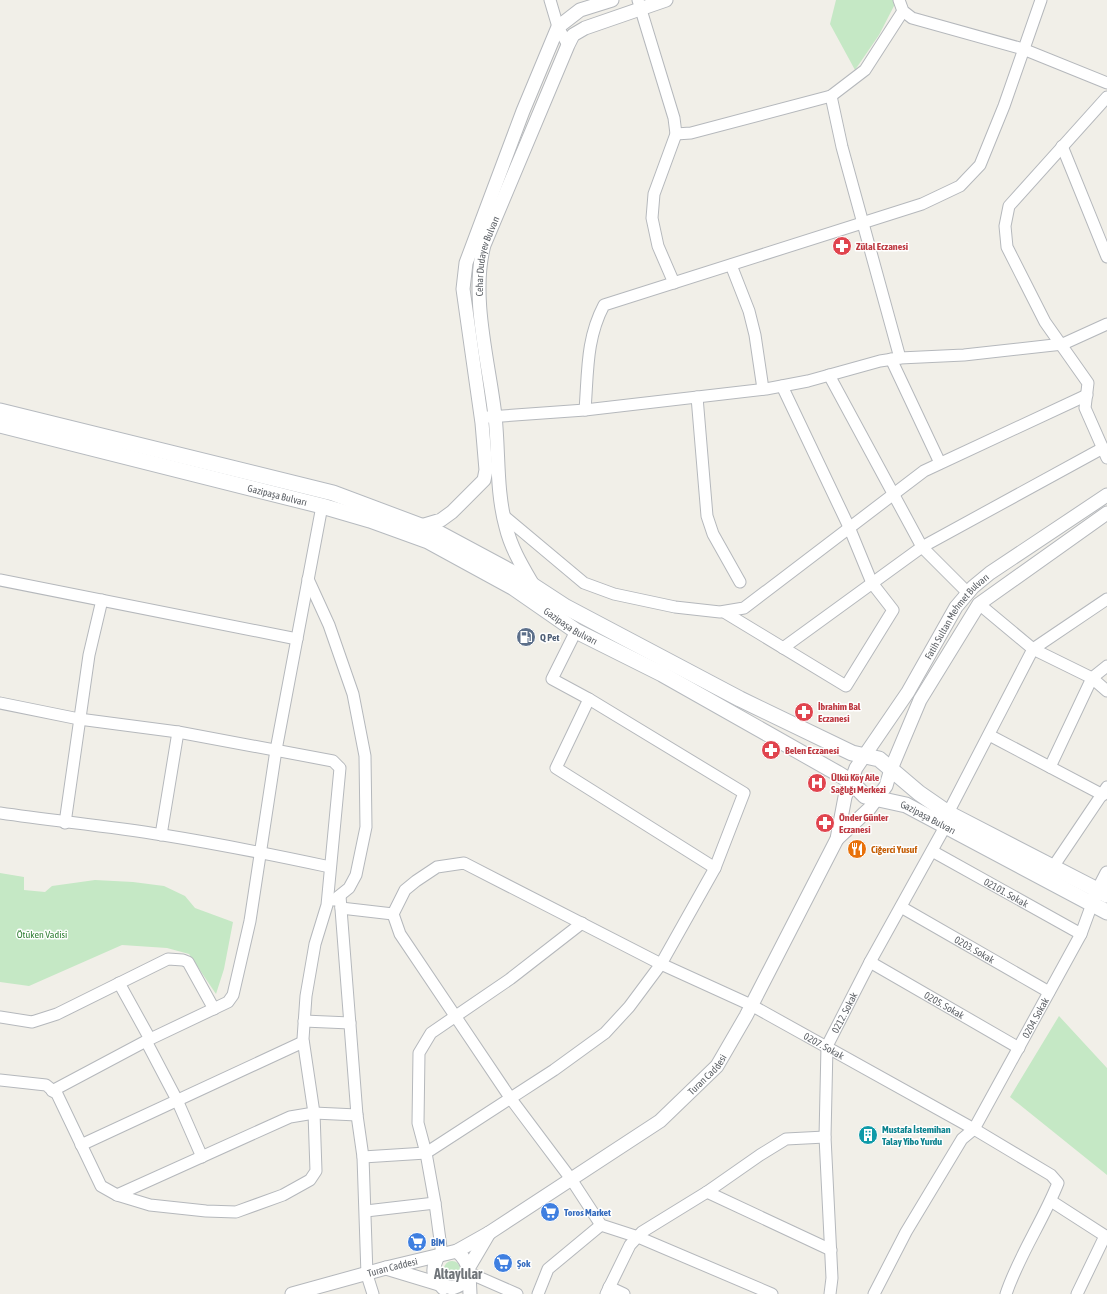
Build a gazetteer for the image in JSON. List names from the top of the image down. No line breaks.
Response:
{"streets":{"main road":["Gazipaşa Bulvarı"],"street":["Cehar Dudayev Bulvarı","Fatih Sultan Mehmet Bulvarı","02101. Sokak","0203. Sokak","0205. Sokak","0212. Sokak","0204. Sokak","0207. Sokak","Turan Caddesi"]},"crossings":[["Cehar Dudayev Bulvarı","Gazipaşa Bulvarı"],["Gazipaşa Bulvarı","Fatih Sultan Mehmet Bulvarı"],["Gazipaşa Bulvarı","0212. Sokak"],["Gazipaşa Bulvarı","0204. Sokak"],["Fatih Sultan Mehmet Bulvarı","Turan Caddesi"],["02101. Sokak","0212. Sokak"],["02101. Sokak","0204. Sokak"],["0203. Sokak","0212. Sokak"],["0203. Sokak","0204. Sokak"],["0205. Sokak","0212. Sokak"],["0205. Sokak","0204. Sokak"],["0212. Sokak","0207. Sokak"],["0204. Sokak","0207. Sokak"],["0207. Sokak","Turan Caddesi"]],"districts":["Altaylılar"],"parks":["Ötüken Vadisi"],"places":{"pharmacy":["Zülal Eczanesi","İbrahim Bal Eczanesi","Belen Eczanesi","Önder Günler Eczanesi"],"fuel station":["Q Pet"],"hospital":["Ülkü Köy Aile Sağlığı Merkezi"],"restaurant":["Ciğerci Yusuf"],"building":["Mustafa İstemihan Talay Yibo Yurdu"],"supermarket":["Toros Market","BİM","Şok"]}}
